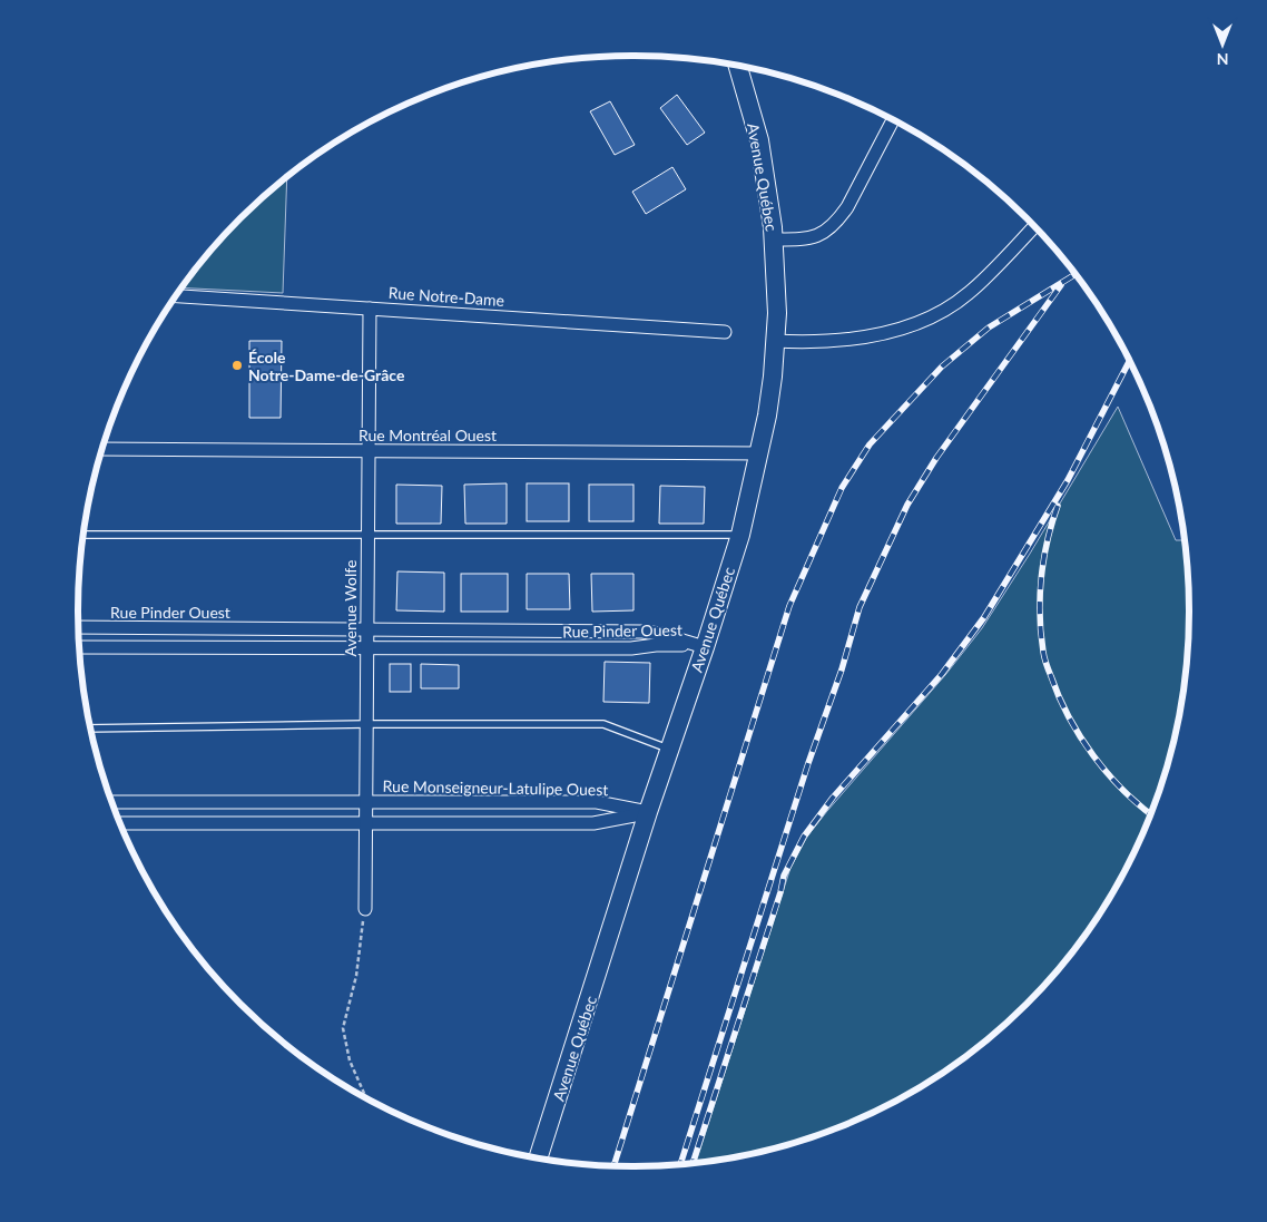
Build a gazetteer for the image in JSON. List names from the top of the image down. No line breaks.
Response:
{"streets":{"main road":["Avenue Québec"],"street":["Rue Notre-Dame","Rue Montréal Ouest","Avenue Wolfe","Rue Pinder Ouest","Rue Monseigneur-Latulipe Ouest"]},"crossings":[["Avenue Québec","Rue Montréal Ouest"],["Avenue Québec","Rue Pinder Ouest"],["Avenue Québec","Rue Monseigneur-Latulipe Ouest"],["Rue Notre-Dame","Avenue Wolfe"],["Rue Montréal Ouest","Avenue Wolfe"],["Avenue Wolfe","Rue Pinder Ouest"],["Avenue Wolfe","Rue Monseigneur-Latulipe Ouest"]],"places":["École Notre-Dame-de-Grâce"],"north":"bottom"}
